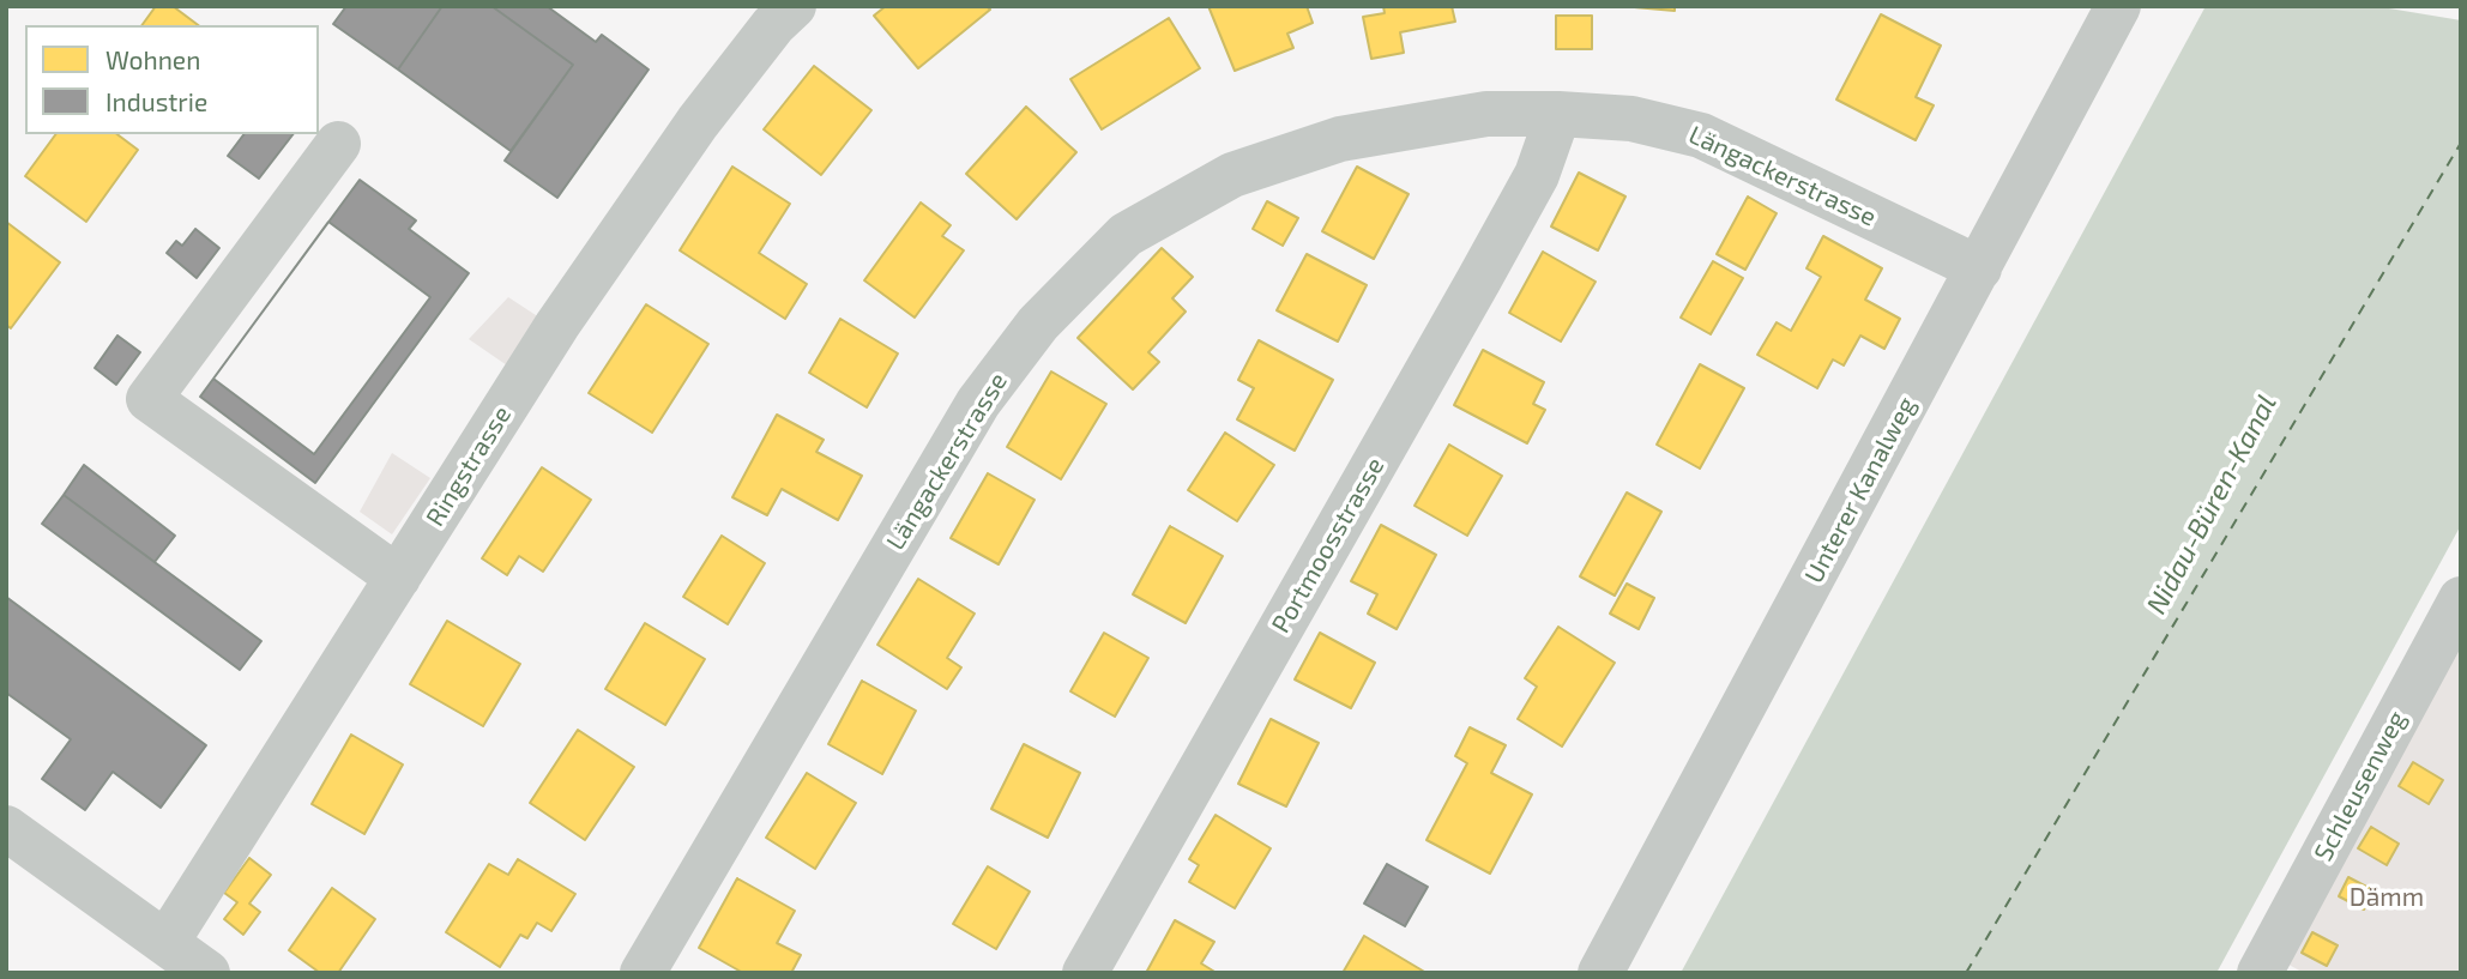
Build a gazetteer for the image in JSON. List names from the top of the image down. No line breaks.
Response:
{"streets":{"street":["Längackerstrasse","Ringstrasse","Unterer Kanalweg","Portmoosstrasse","Schleusenweg"]},"crossings":[["Längackerstrasse","Unterer Kanalweg"],["Längackerstrasse","Portmoosstrasse"]],"water":["Nidau-Büren-Kanal"],"parks":["Dämm"],"legend":["Wohnen","Industrie"]}
